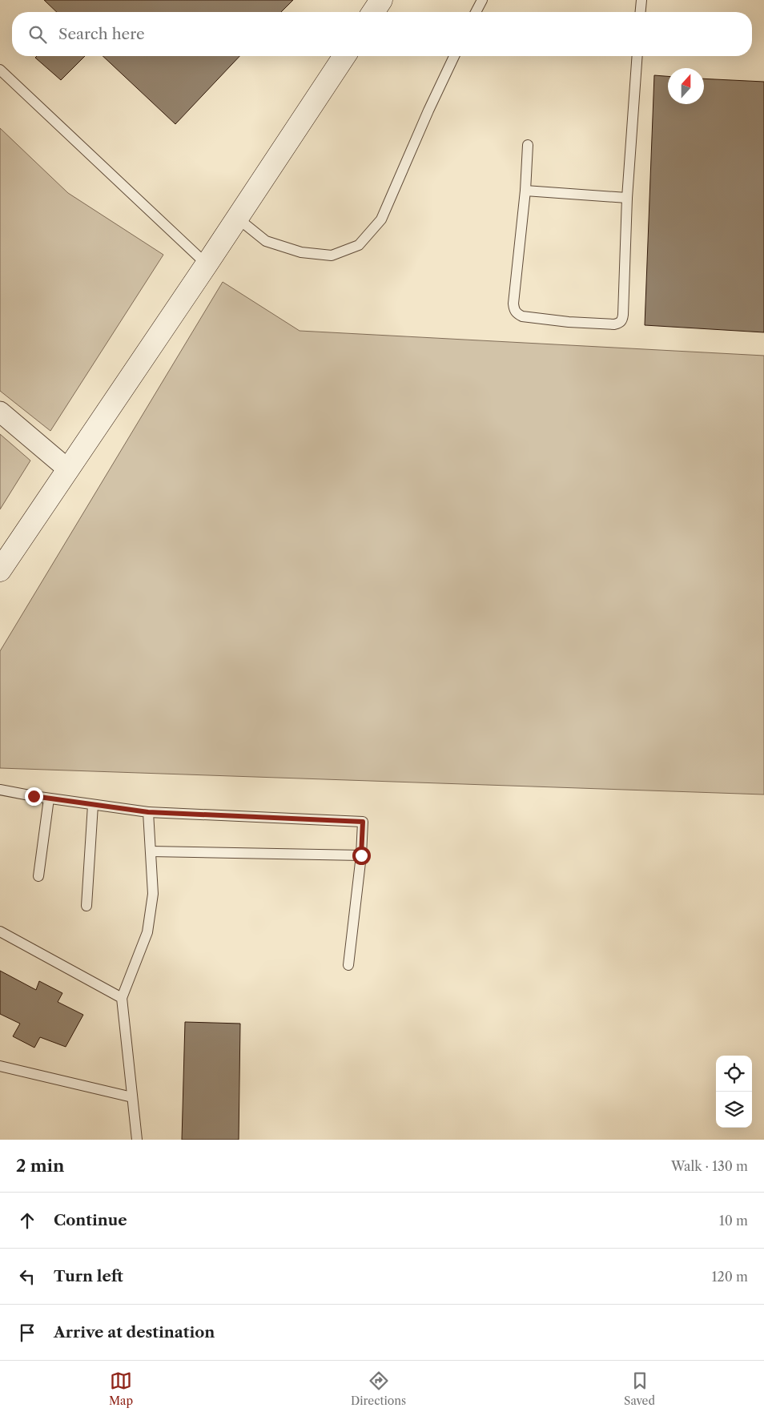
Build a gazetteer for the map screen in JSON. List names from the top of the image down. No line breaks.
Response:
{"north":"top","page":{"search":"Search here","heading":["2 min","Walk · 130 m"],"list":[["Continue","10 m"],["Turn left","120 m"],"Arrive at destination"],"nav":["Map","Directions","Saved"]}}
